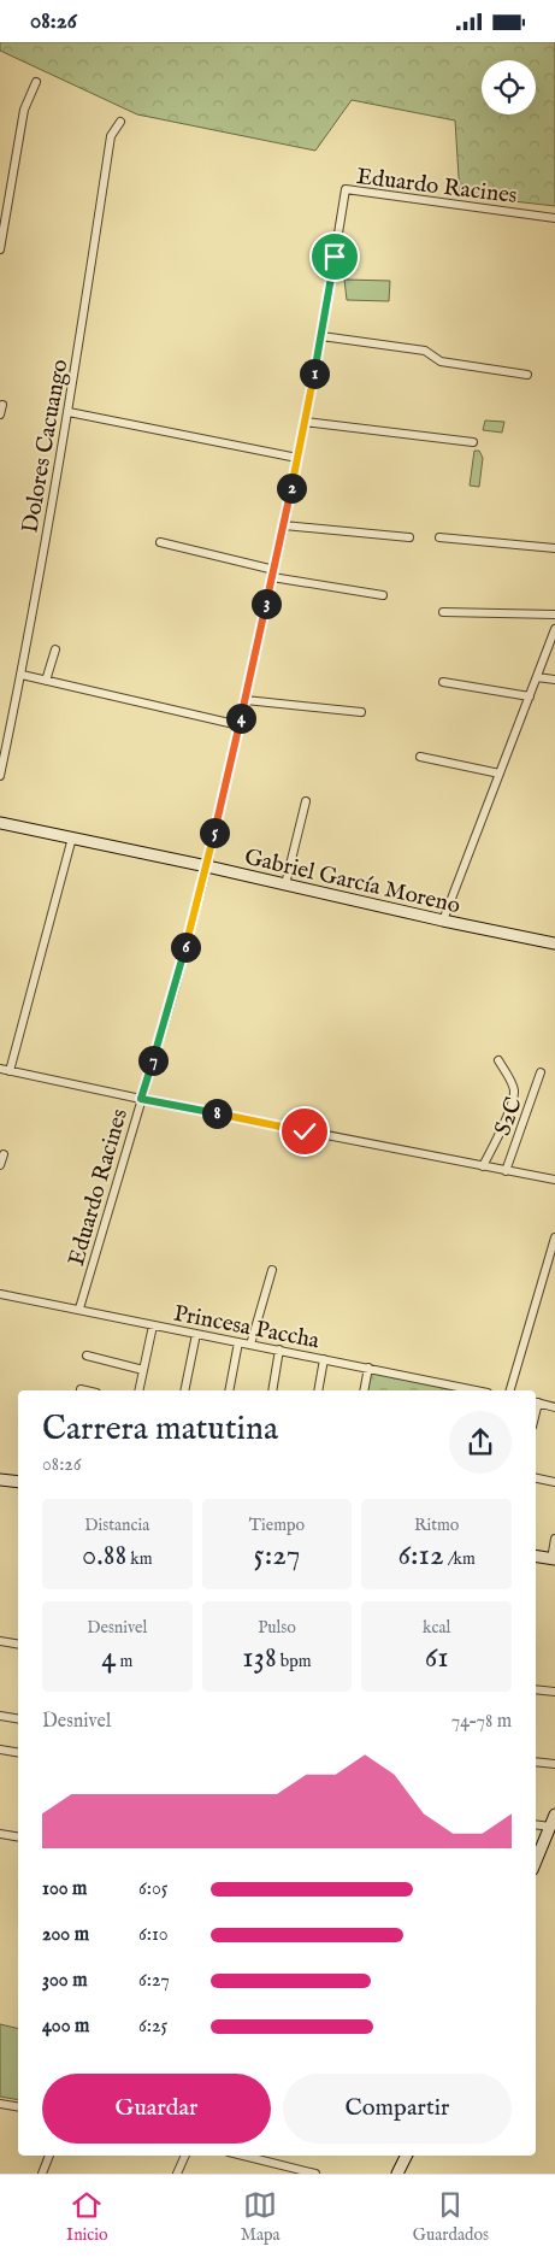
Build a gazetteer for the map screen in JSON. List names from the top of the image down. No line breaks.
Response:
{"streets":{"street":["Eduardo Racines","Dolores Cacuango","Gabriel García Moreno","S2C","Princesa Paccha"]},"crossings":[["Eduardo Racines","Gabriel García Moreno"],["Eduardo Racines","Princesa Paccha"]],"page":{"status":"08:26","pins":["1","2","3","4","5","6","7","8"],"heading":["Carrera matutina","08:26"],"stats":[["Distancia","0.88 km"],["Tiempo","5:27"],["Ritmo","6:12 /km"],["Desnivel","4 m"],["Pulso","138 bpm"],["kcal","61"]],"chart":["Desnivel","74–78 m"],"list":[{"name":"100 m","note":"6:05"},{"name":"200 m","note":"6:10"},{"name":"300 m","note":"6:27"},{"name":"400 m","note":"6:25"}],"buttons":["Guardar","Compartir"],"tabs":["Inicio","Mapa","Guardados"]}}
